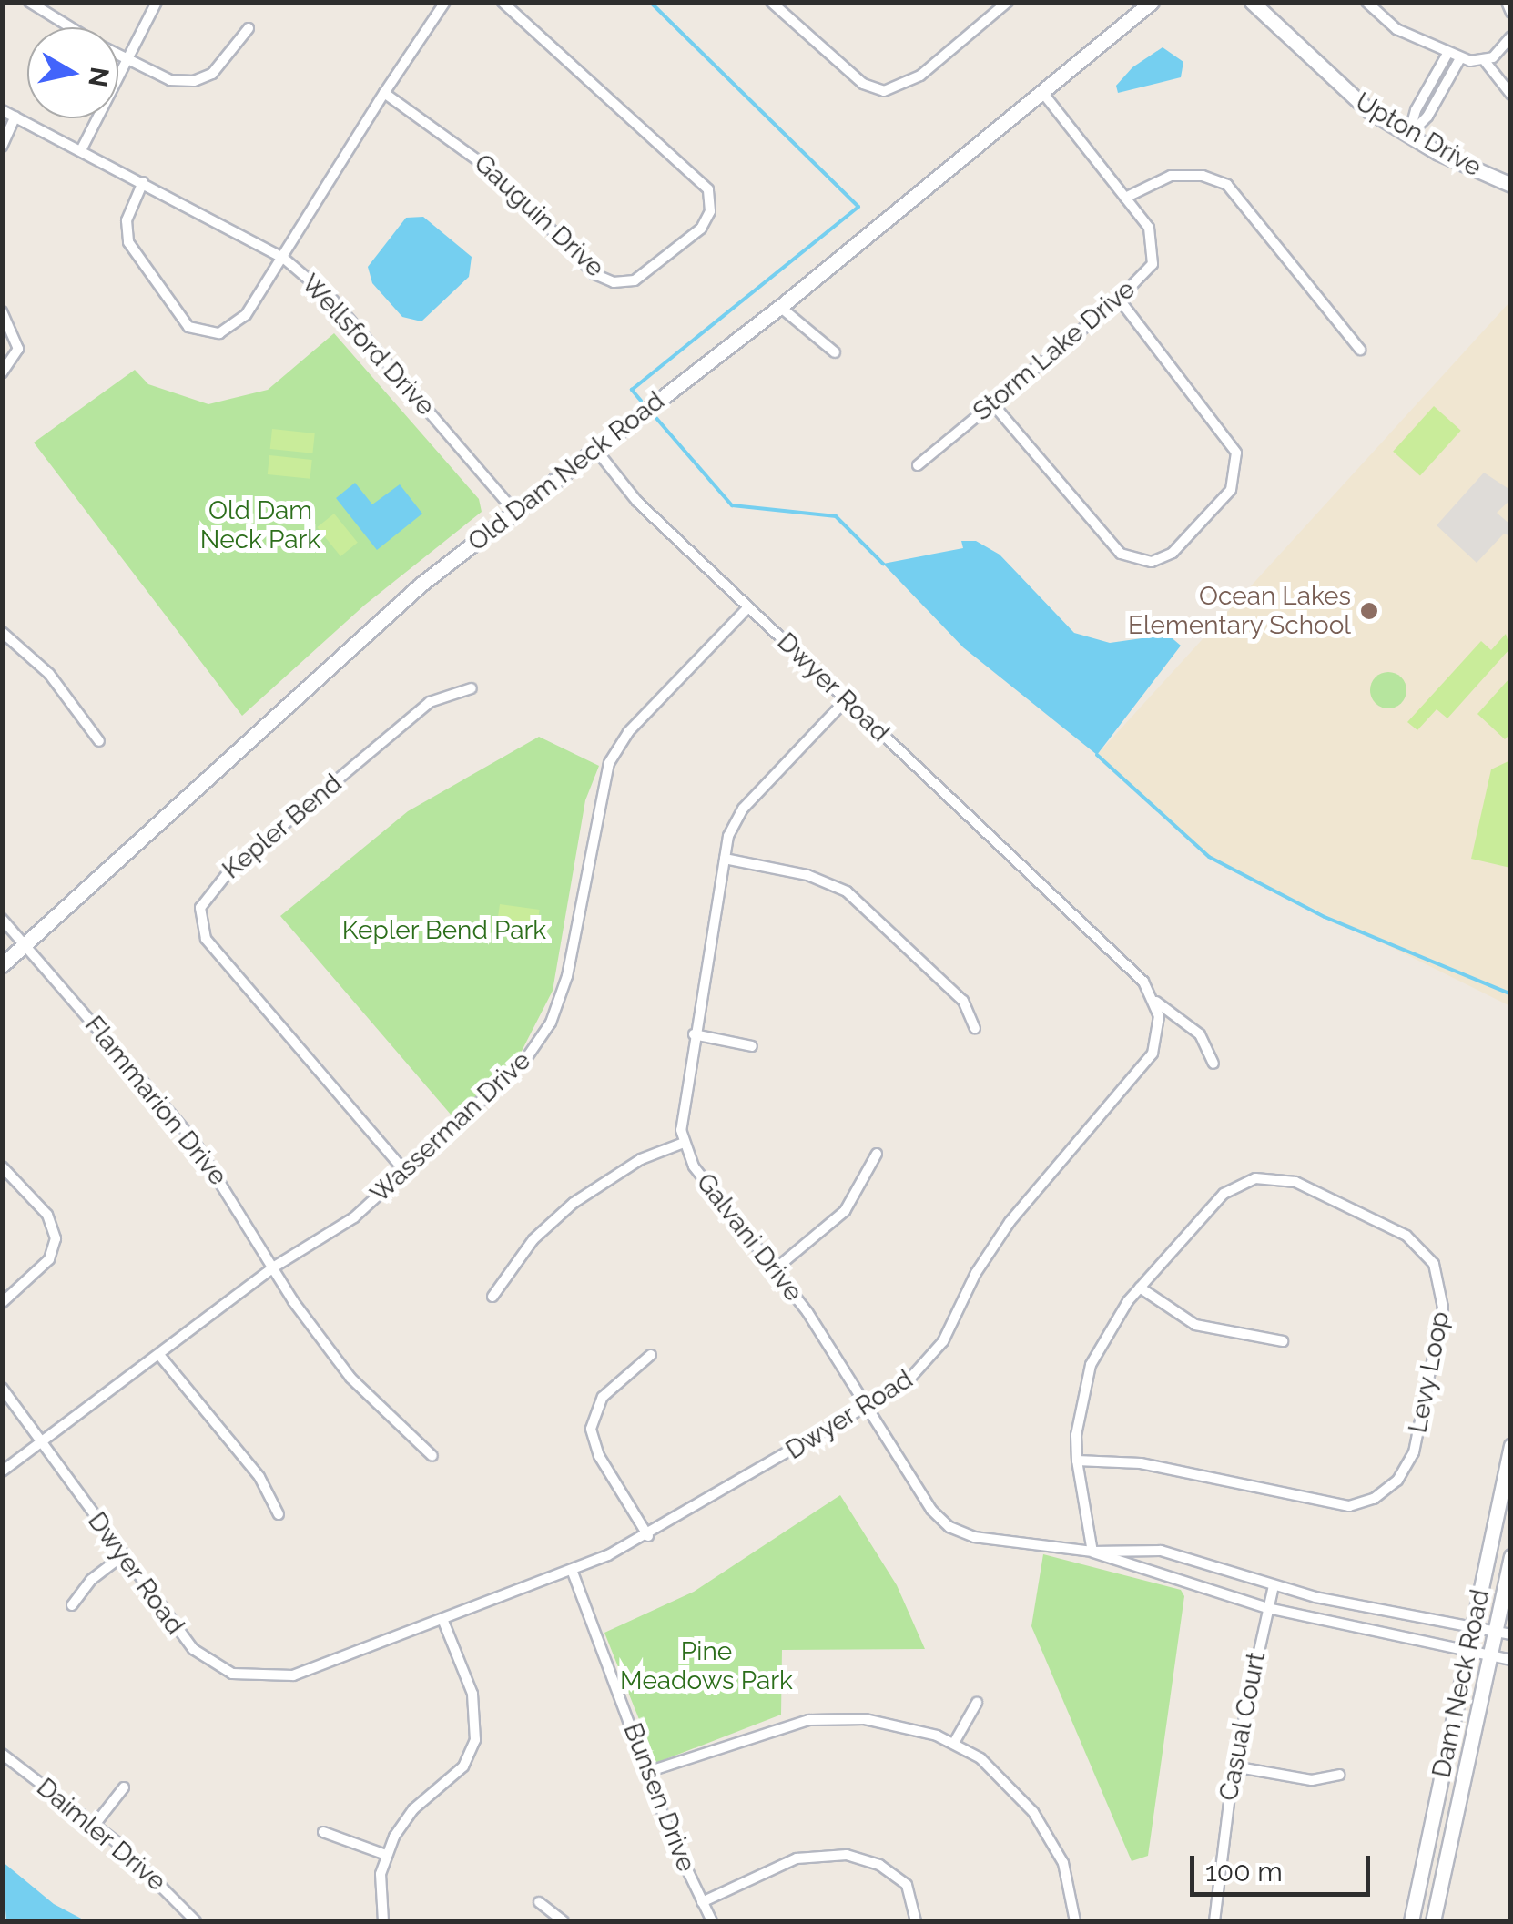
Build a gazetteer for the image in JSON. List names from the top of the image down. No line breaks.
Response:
{"streets":{"street":["Upton Drive","Gauguin Drive","Wellsford Drive","Storm Lake Drive","Old Dam Neck Road","Dwyer Road","Kepler Bend","Flammarion Drive","Wasserman Drive","Galvani Drive","Levy Loop","Dam Neck Road","Casual Court","Bunsen Drive","Daimler Drive"]},"crossings":[["Wellsford Drive","Old Dam Neck Road"],["Storm Lake Drive","Old Dam Neck Road"],["Old Dam Neck Road","Dwyer Road"],["Old Dam Neck Road","Flammarion Drive"],["Dwyer Road","Wasserman Drive"],["Dwyer Road","Galvani Drive"],["Dwyer Road","Bunsen Drive"],["Kepler Bend","Wasserman Drive"],["Flammarion Drive","Wasserman Drive"],["Galvani Drive","Levy Loop"],["Galvani Drive","Dam Neck Road"],["Galvani Drive","Casual Court"]],"parks":["Old Dam Neck Park","Kepler Bend Park","Pine Meadows Park"],"places":["Ocean Lakes Elementary School"],"scale_bar":"100 m","north":"right"}
